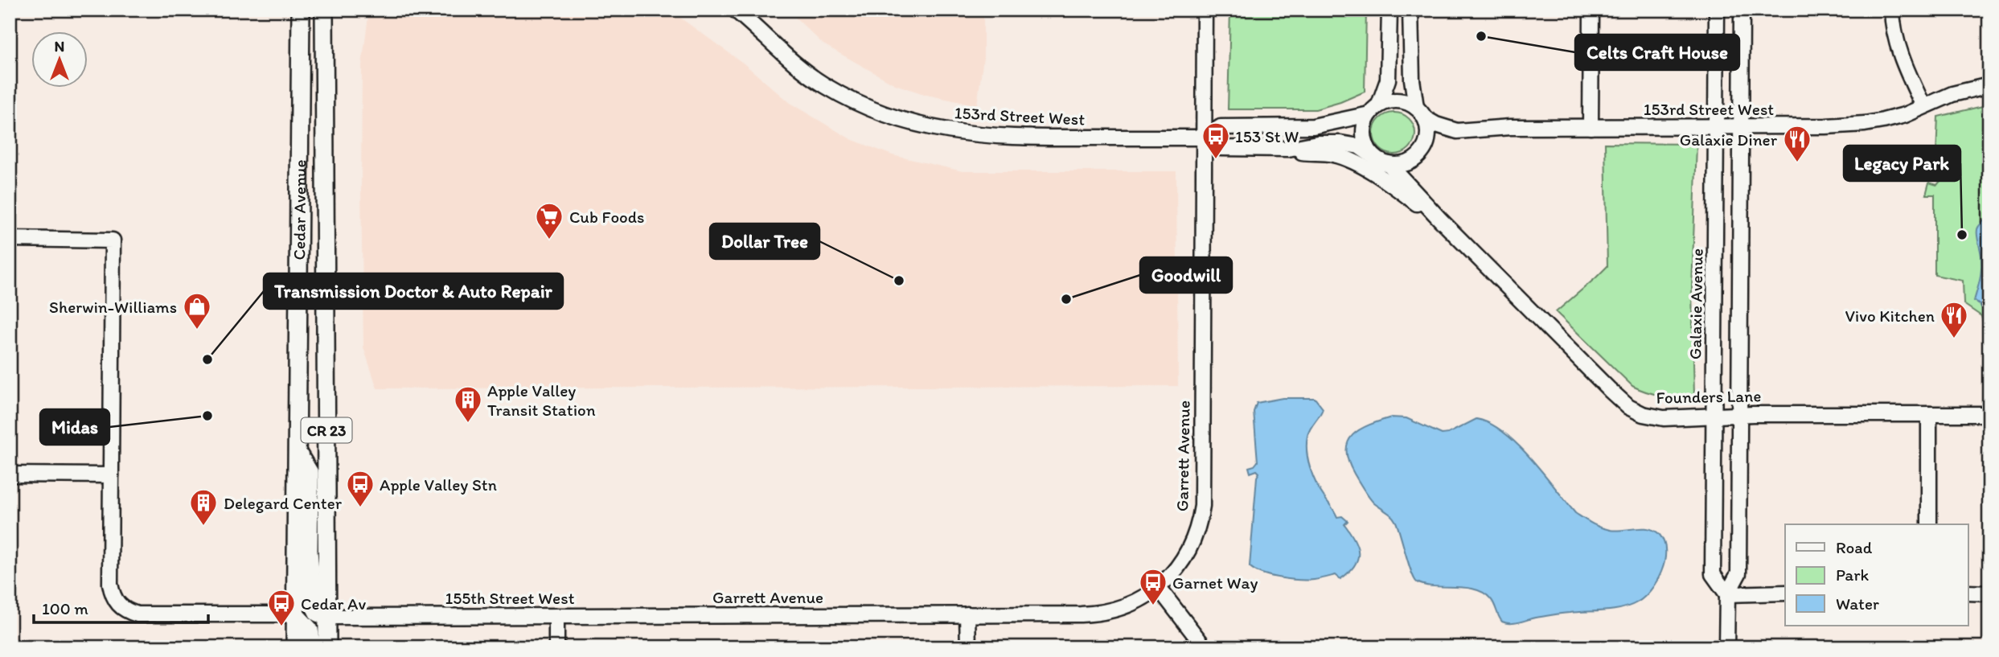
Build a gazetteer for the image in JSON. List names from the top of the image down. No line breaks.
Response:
{"streets":{"main road":["Cedar Avenue","CR 23"],"street":["153rd Street West","Galaxie Avenue","Founders Lane","Garrett Avenue","155th Street West"]},"crossings":[["153rd Street West","Galaxie Avenue"],["153rd Street West","Founders Lane"],["153rd Street West","Garrett Avenue"],["Cedar Avenue","155th Street West"],["Galaxie Avenue","Founders Lane"],["Garrett Avenue","155th Street West"]],"places":{"other":["Celts Craft House","Legacy Park","Dollar Tree","Goodwill","Transmission Doctor & Auto Repair","Midas"],"bus stop":["153 St W","Apple Valley Stn","Garnet Way","Cedar Av"],"restaurant":["Galaxie Diner","Vivo Kitchen"],"supermarket":["Cub Foods"],"shop":["Sherwin-Williams"],"building":["Apple Valley Transit Station","Delegard Center"]},"legend":["Road","Park","Water"],"scale_bar":"100 m","north":"top"}
